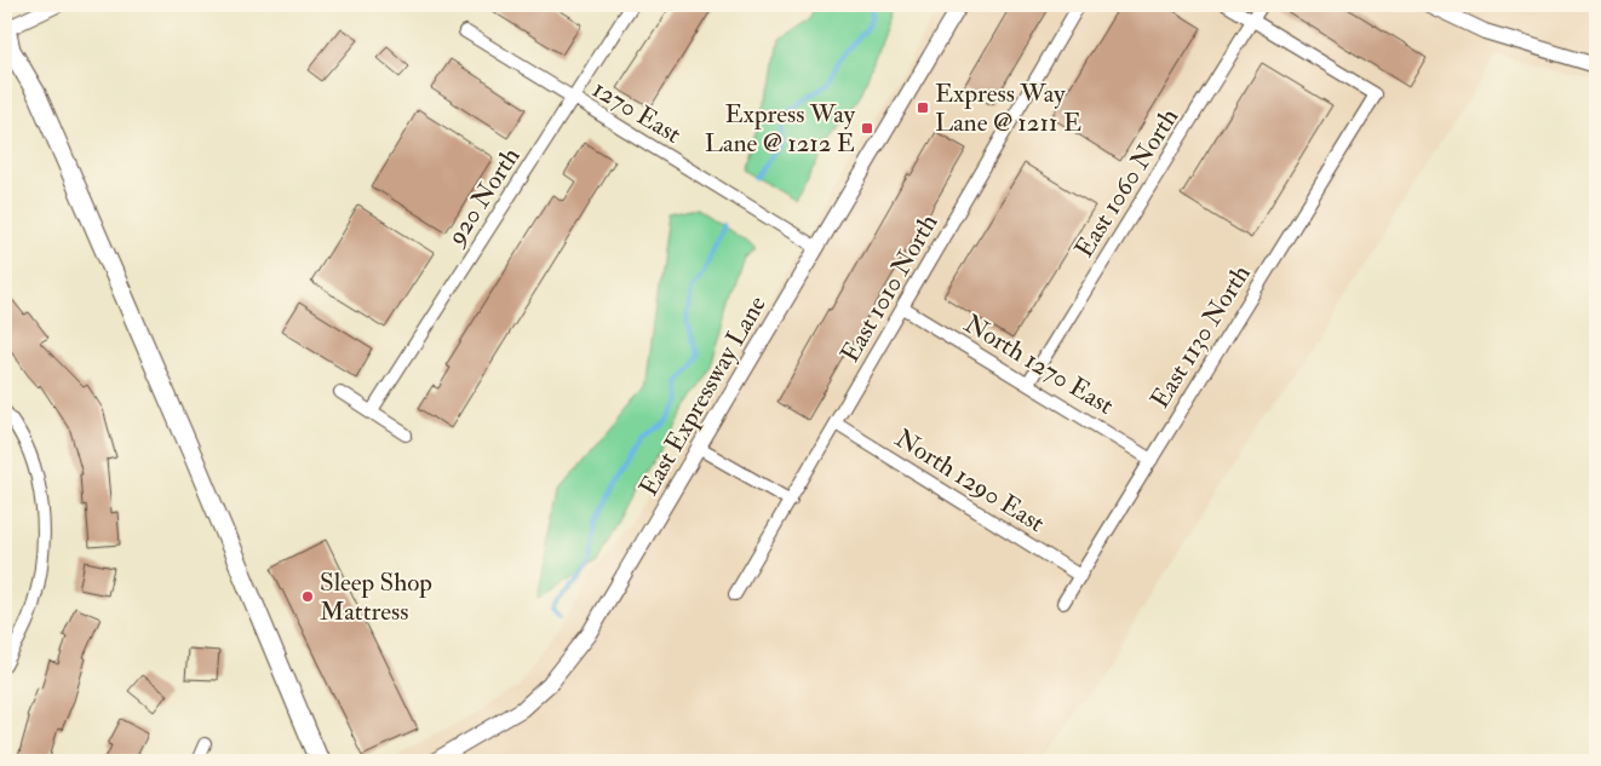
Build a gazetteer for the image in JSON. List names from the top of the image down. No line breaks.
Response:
{"streets":{"street":["1270 East","East 1060 North","920 North","East 1010 North","East 1130 North","North 1270 East","East Expressway Lane","North 1290 East"]},"crossings":[["1270 East","920 North"],["1270 East","East Expressway Lane"],["East 1060 North","East 1130 North"],["East 1060 North","North 1270 East"],["East 1010 North","North 1270 East"],["East 1010 North","North 1290 East"],["East 1130 North","North 1270 East"],["East 1130 North","North 1290 East"]],"places":{"transit":["Express Way Lane @ 1211 E","Express Way Lane @ 1212 E"],"other":["Sleep Shop Mattress"]}}
